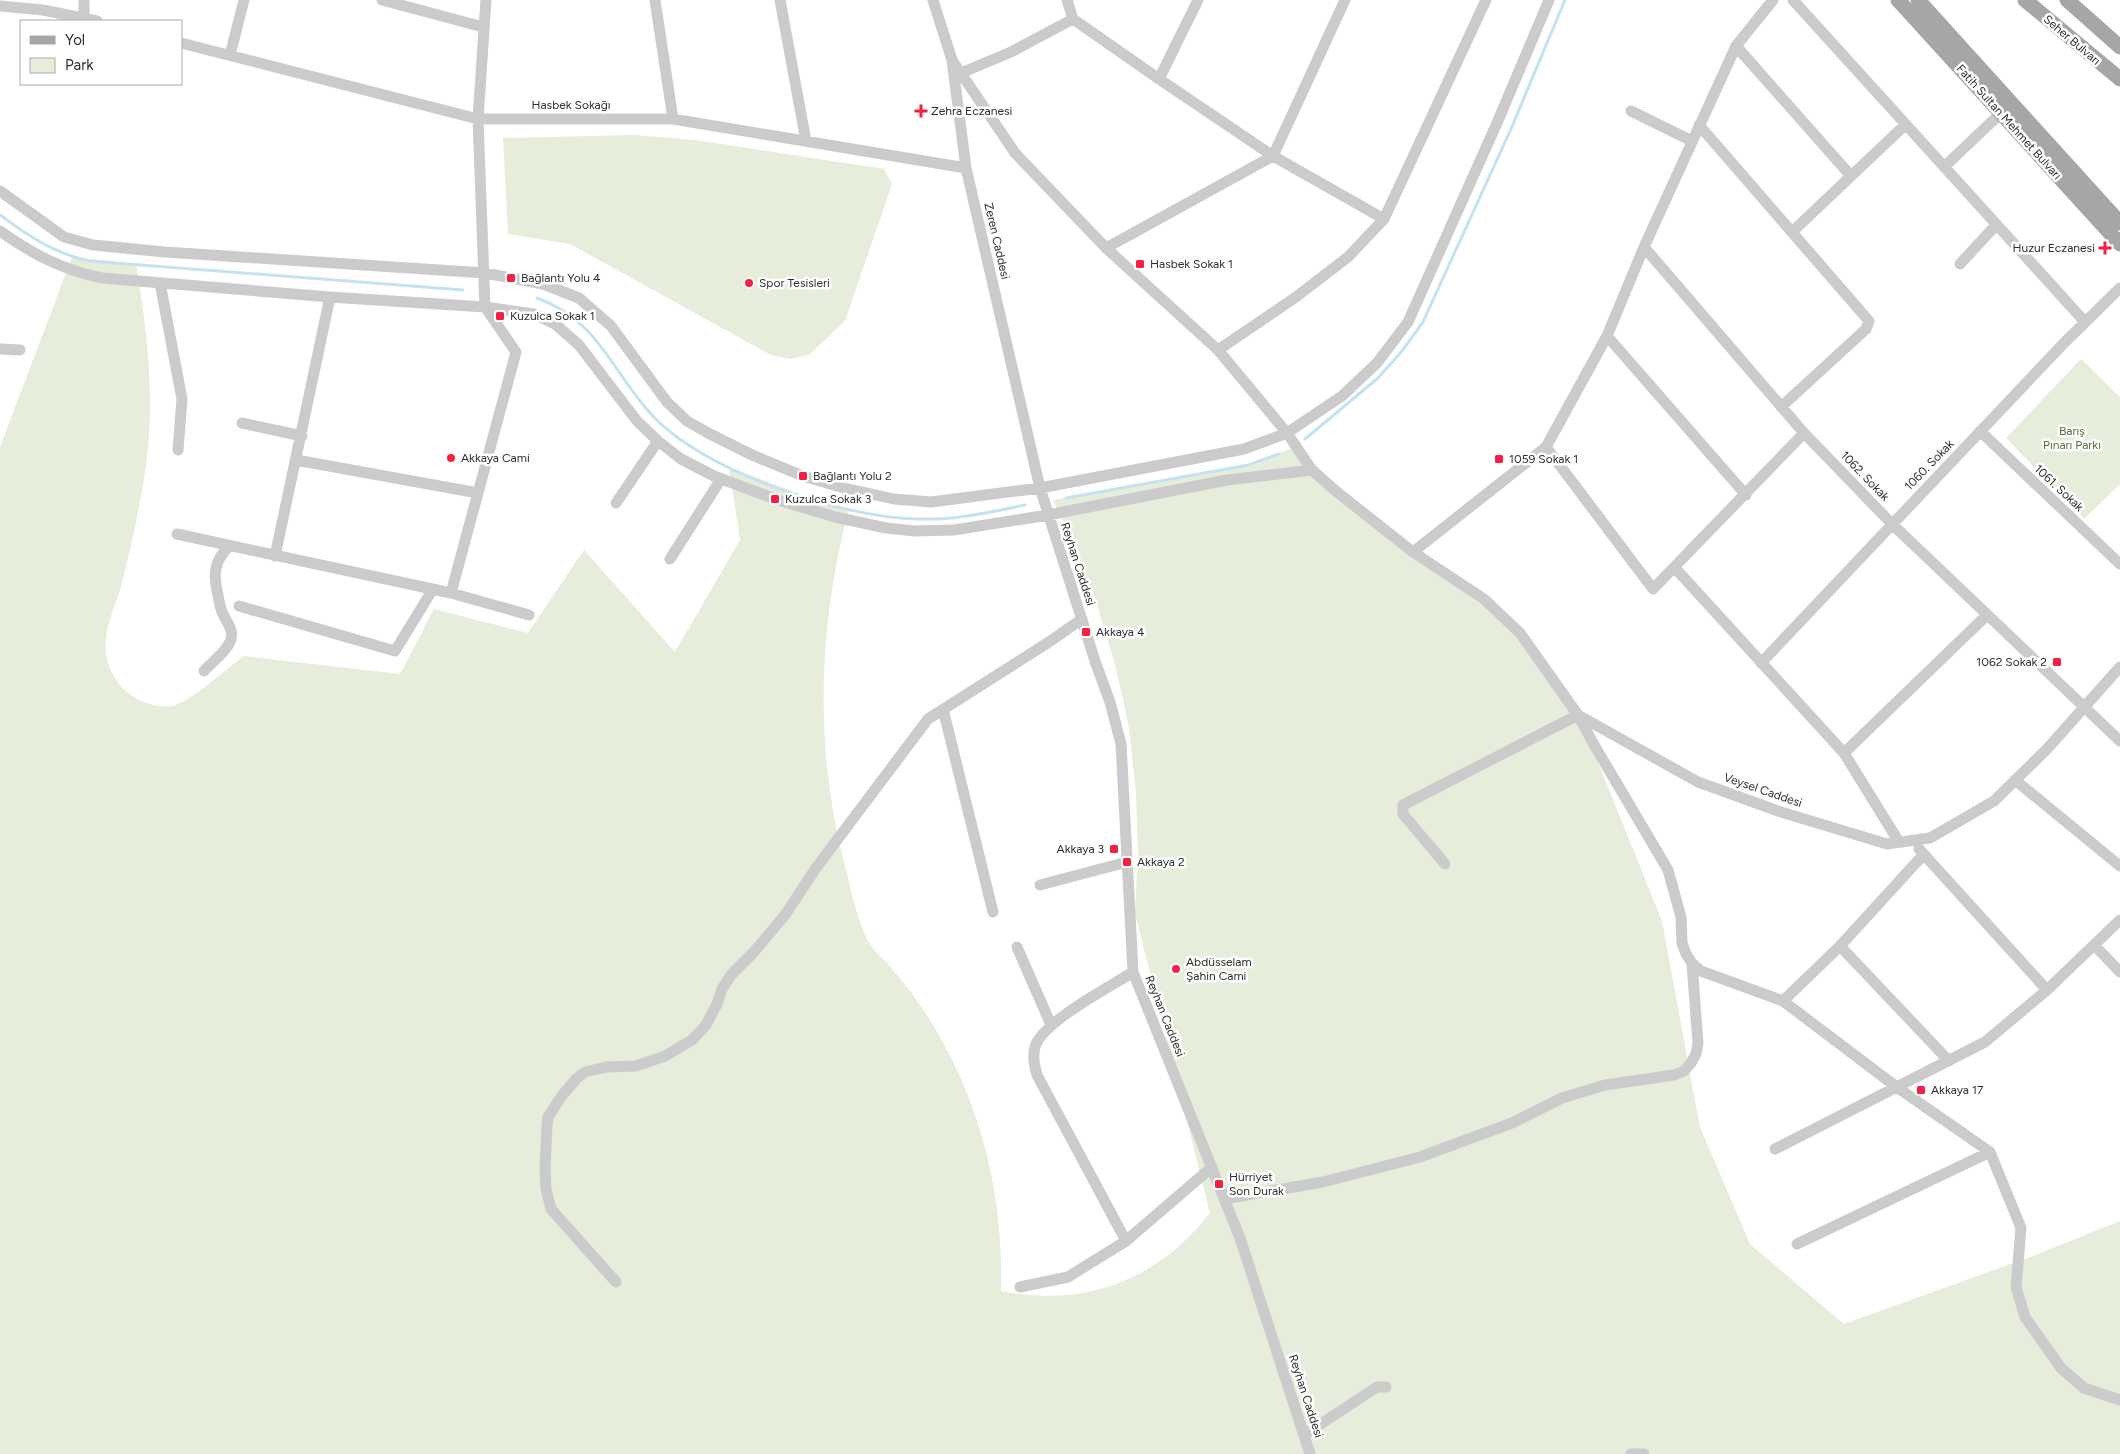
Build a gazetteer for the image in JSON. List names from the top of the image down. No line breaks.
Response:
{"streets":{"main road":["Seher Bulvarı","Fatih Sultan Mehmet Bulvarı"],"street":["Hasbek Sokağı","Zeren Caddesi","1060. Sokak","1062. Sokak","1061. Sokak","Reyhan Caddesi","Veysel Caddesi"]},"crossings":[["Hasbek Sokağı","Zeren Caddesi"],["Zeren Caddesi","Reyhan Caddesi"],["Zeren Caddesi","Veysel Caddesi"],["1060. Sokak","1062. Sokak"],["1060. Sokak","1061. Sokak"],["1062. Sokak","Veysel Caddesi"]],"parks":["Barış Pınarı Parkı"],"places":{"health":["Zehra Eczanesi","Huzur Eczanesi"],"transit":["Hasbek Sokak 1","Bağlantı Yolu 4","Kuzulca Sokak 1","1059 Sokak 1","Bağlantı Yolu 2","Kuzulca Sokak 3","Akkaya 4","1062 Sokak 2","Akkaya 3","Akkaya 2","Akkaya 17","Hürriyet Son Durak"],"other":["Spor Tesisleri","Akkaya Cami","Abdüsselam Şahin Cami"]},"legend":["Yol","Park"]}
